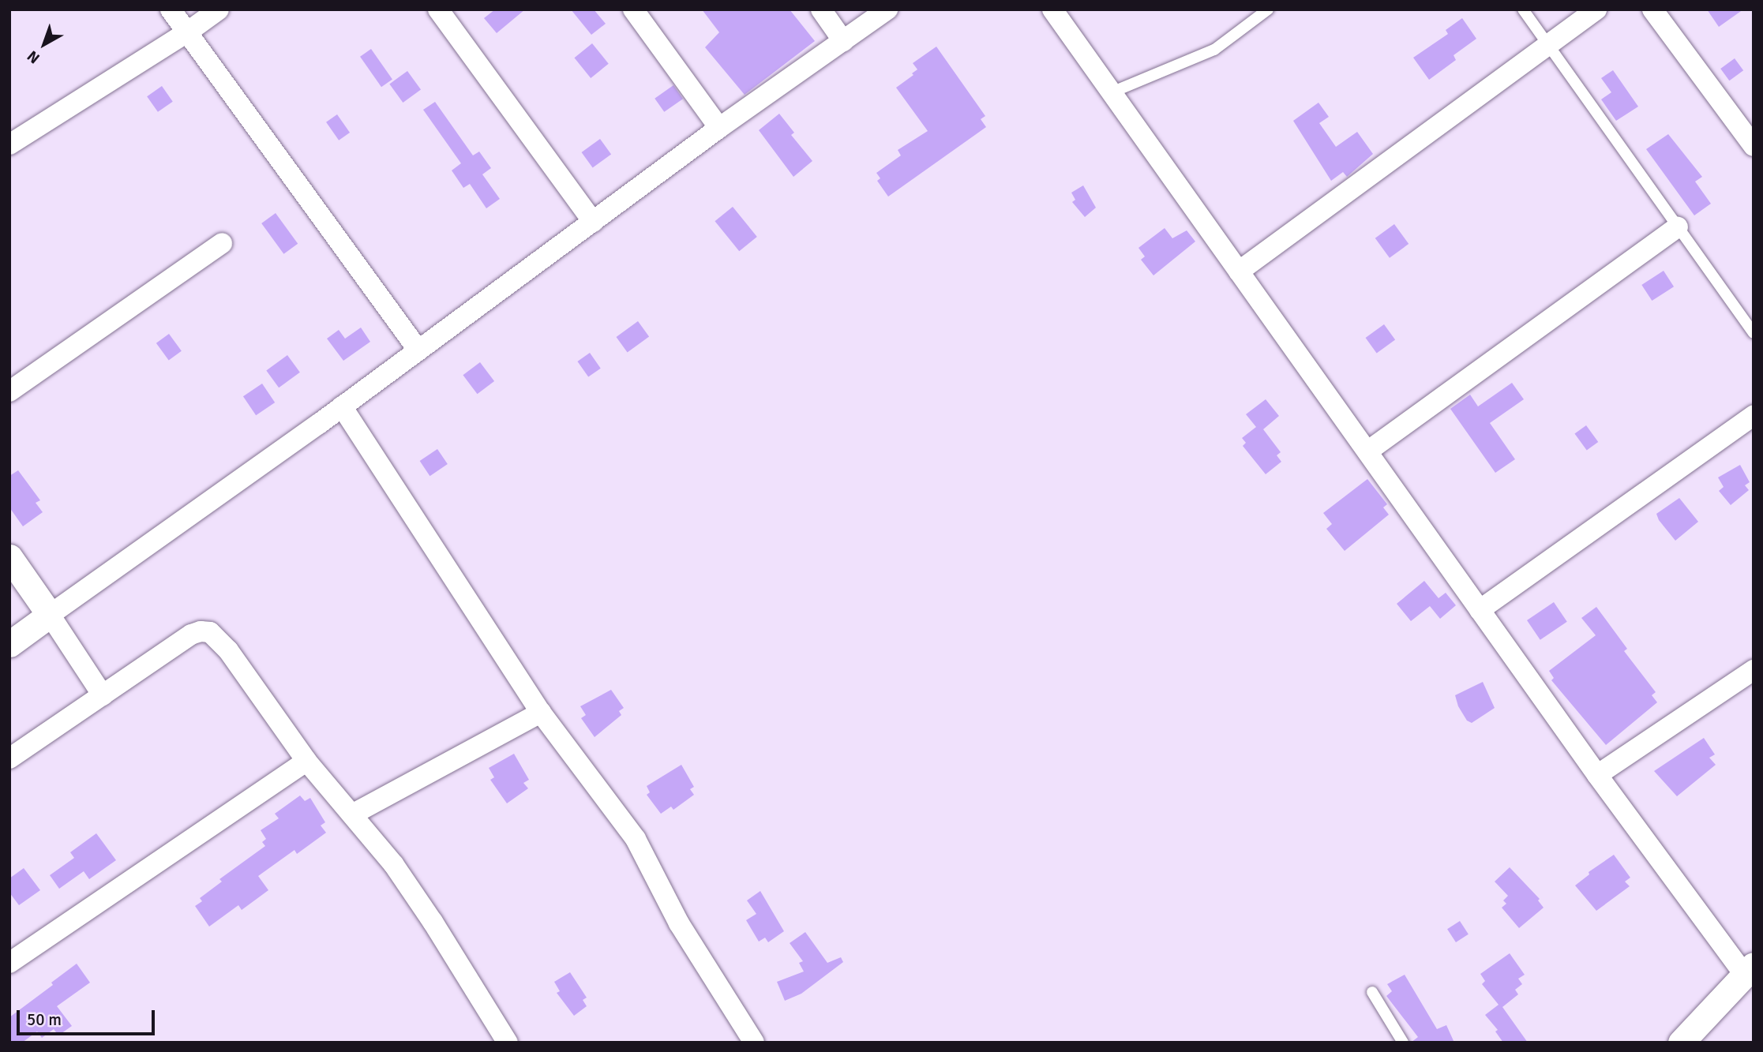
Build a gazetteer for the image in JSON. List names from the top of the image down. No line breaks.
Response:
{"scale_bar":"50 m","north":"bottom left"}
